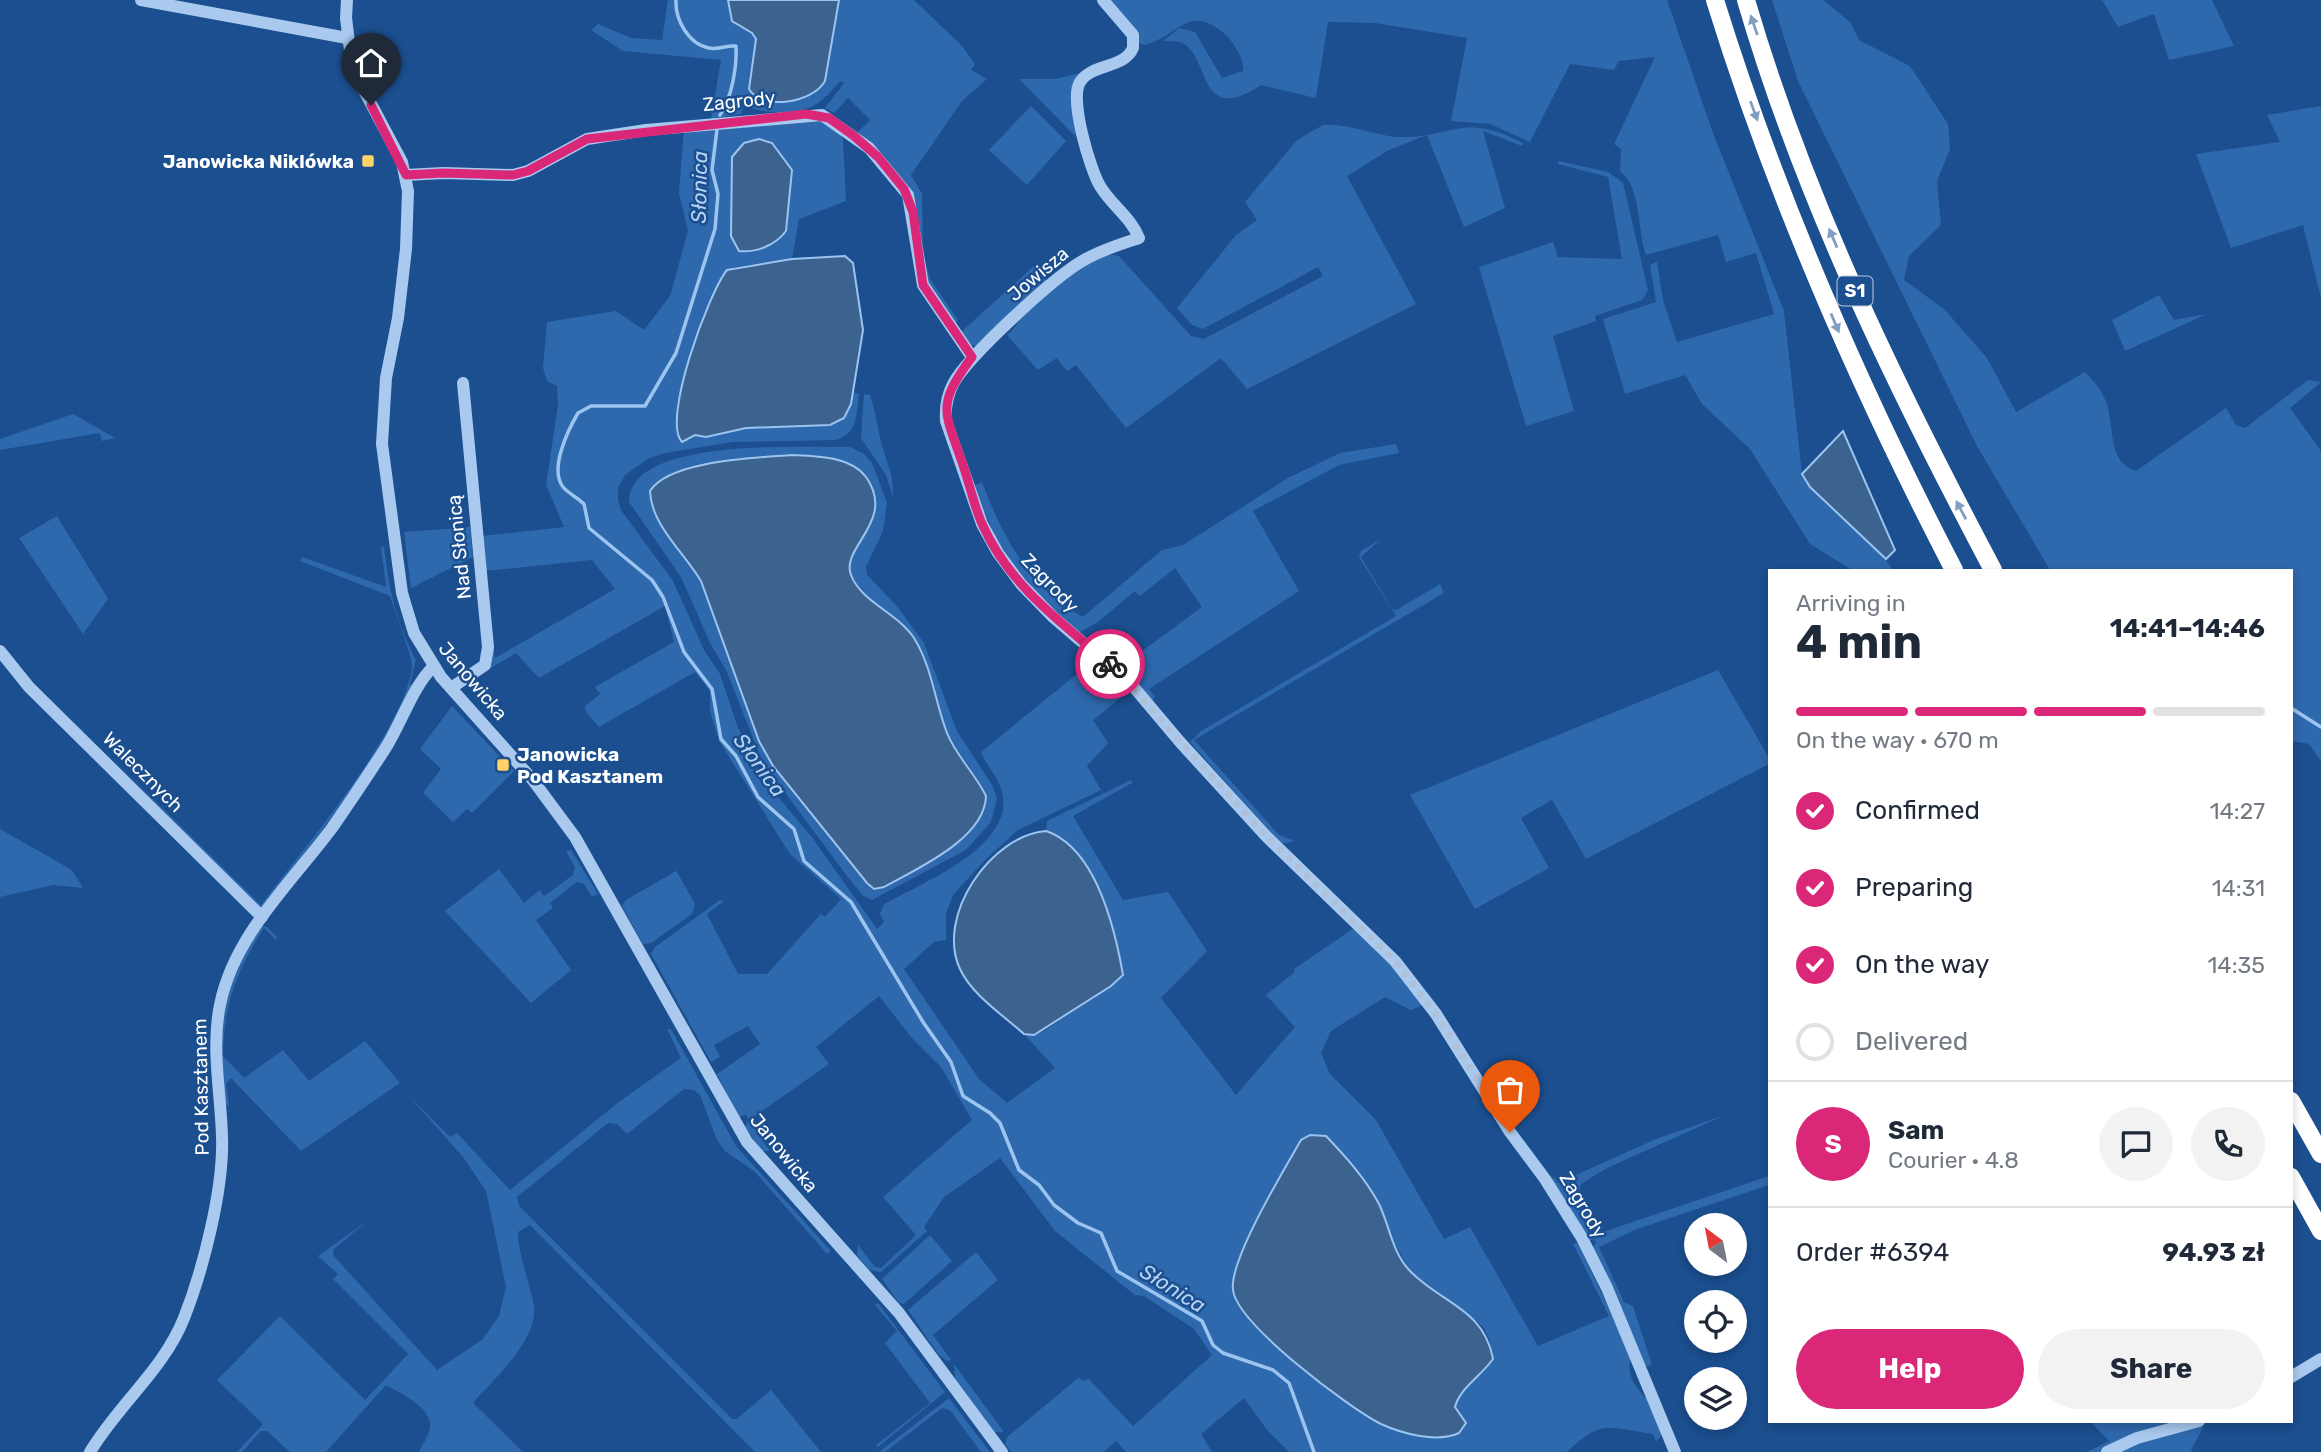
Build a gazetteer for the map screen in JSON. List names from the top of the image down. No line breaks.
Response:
{"streets":{"highway":["S1"],"street":["Zagrody","Jowisza","Nad Słonicą","Janowicka","Walecznych","Pod Kasztanem"]},"crossings":[["Zagrody","Jowisza"],["Zagrody","Janowicka"],["Nad Słonicą","Janowicka"],["Janowicka","Pod Kasztanem"],["Walecznych","Pod Kasztanem"]],"water":["Słonica"],"places":{"transit":["Janowicka Niklówka","Janowicka Pod Kasztanem"]},"north":"top left","page":{"heading":["4 min","Arriving in","14:41–14:46"],"panel":["Sam","Courier · 4.8","Order #6394","94.93 zł"],"bar":"On the way · 670 m","list":[["Confirmed","14:27"],["Preparing","14:31"],["On the way","14:35"],"Delivered"],"round":"S","buttons":["Help","Share"]}}
